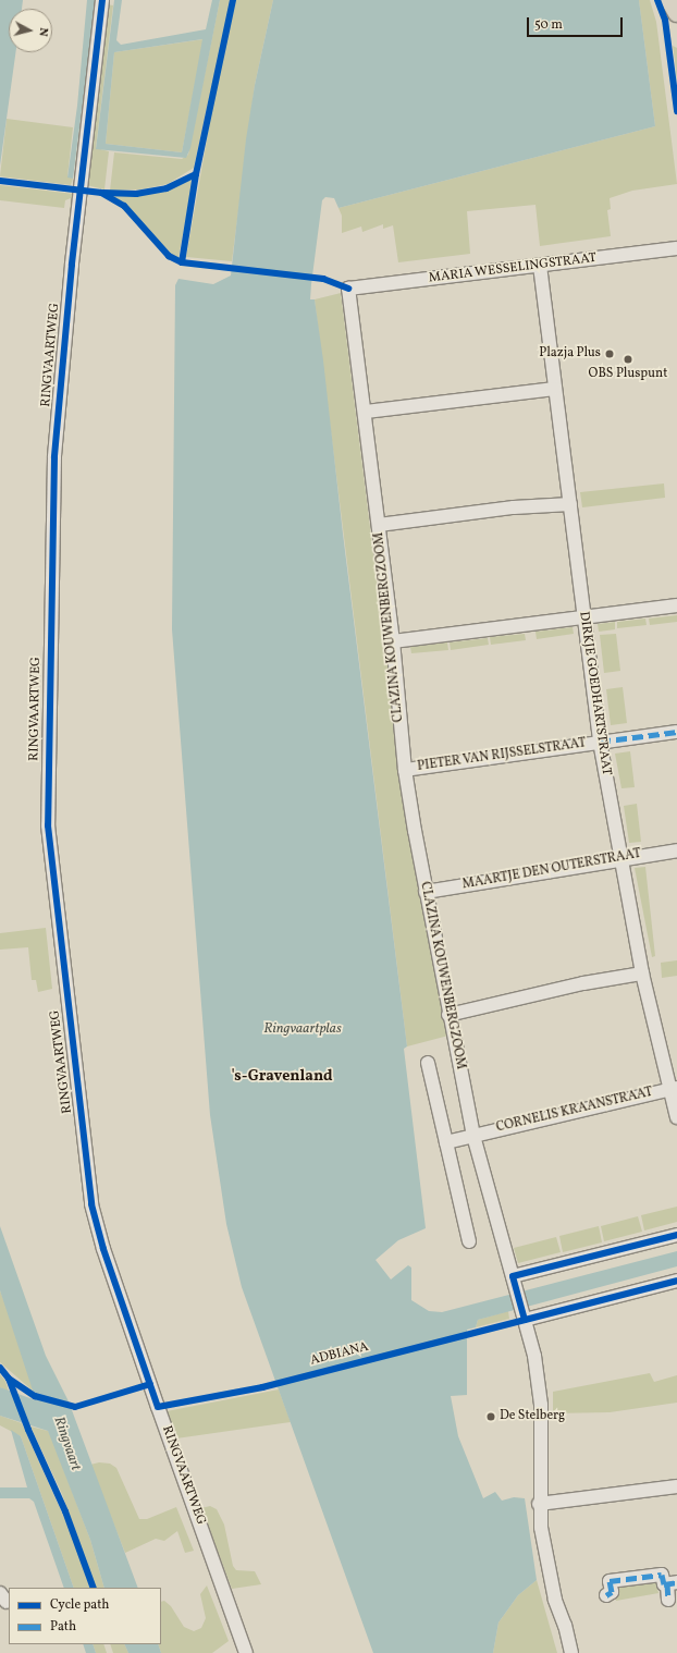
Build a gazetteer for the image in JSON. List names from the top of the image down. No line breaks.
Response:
{"streets":{"street":["MARIA WESSELINGSTRAAT","RINGVAARTWEG","CLAZINA KOUWENBERGZOOM","DIRKJE GOEDHARTSTRAAT","PIETER VAN RIJSSELSTRAAT","MAARTJE DEN OUTERSTRAAT","CORNELIS KRAANSTRAAT"],"cycle path":["ADBIANA"]},"crossings":[["MARIA WESSELINGSTRAAT","CLAZINA KOUWENBERGZOOM"],["MARIA WESSELINGSTRAAT","DIRKJE GOEDHARTSTRAAT"],["CLAZINA KOUWENBERGZOOM","PIETER VAN RIJSSELSTRAAT"],["CLAZINA KOUWENBERGZOOM","MAARTJE DEN OUTERSTRAAT"],["CLAZINA KOUWENBERGZOOM","CORNELIS KRAANSTRAAT"],["DIRKJE GOEDHARTSTRAAT","PIETER VAN RIJSSELSTRAAT"],["DIRKJE GOEDHARTSTRAAT","MAARTJE DEN OUTERSTRAAT"],["DIRKJE GOEDHARTSTRAAT","CORNELIS KRAANSTRAAT"]],"districts":["'s-Gravenland"],"water":["Ringvaartplas","Ringvaart"],"places":["Plazja Plus","OBS Pluspunt","De Stelberg"],"legend":["Cycle path","Path"],"scale_bar":"50 m","north":"right"}
